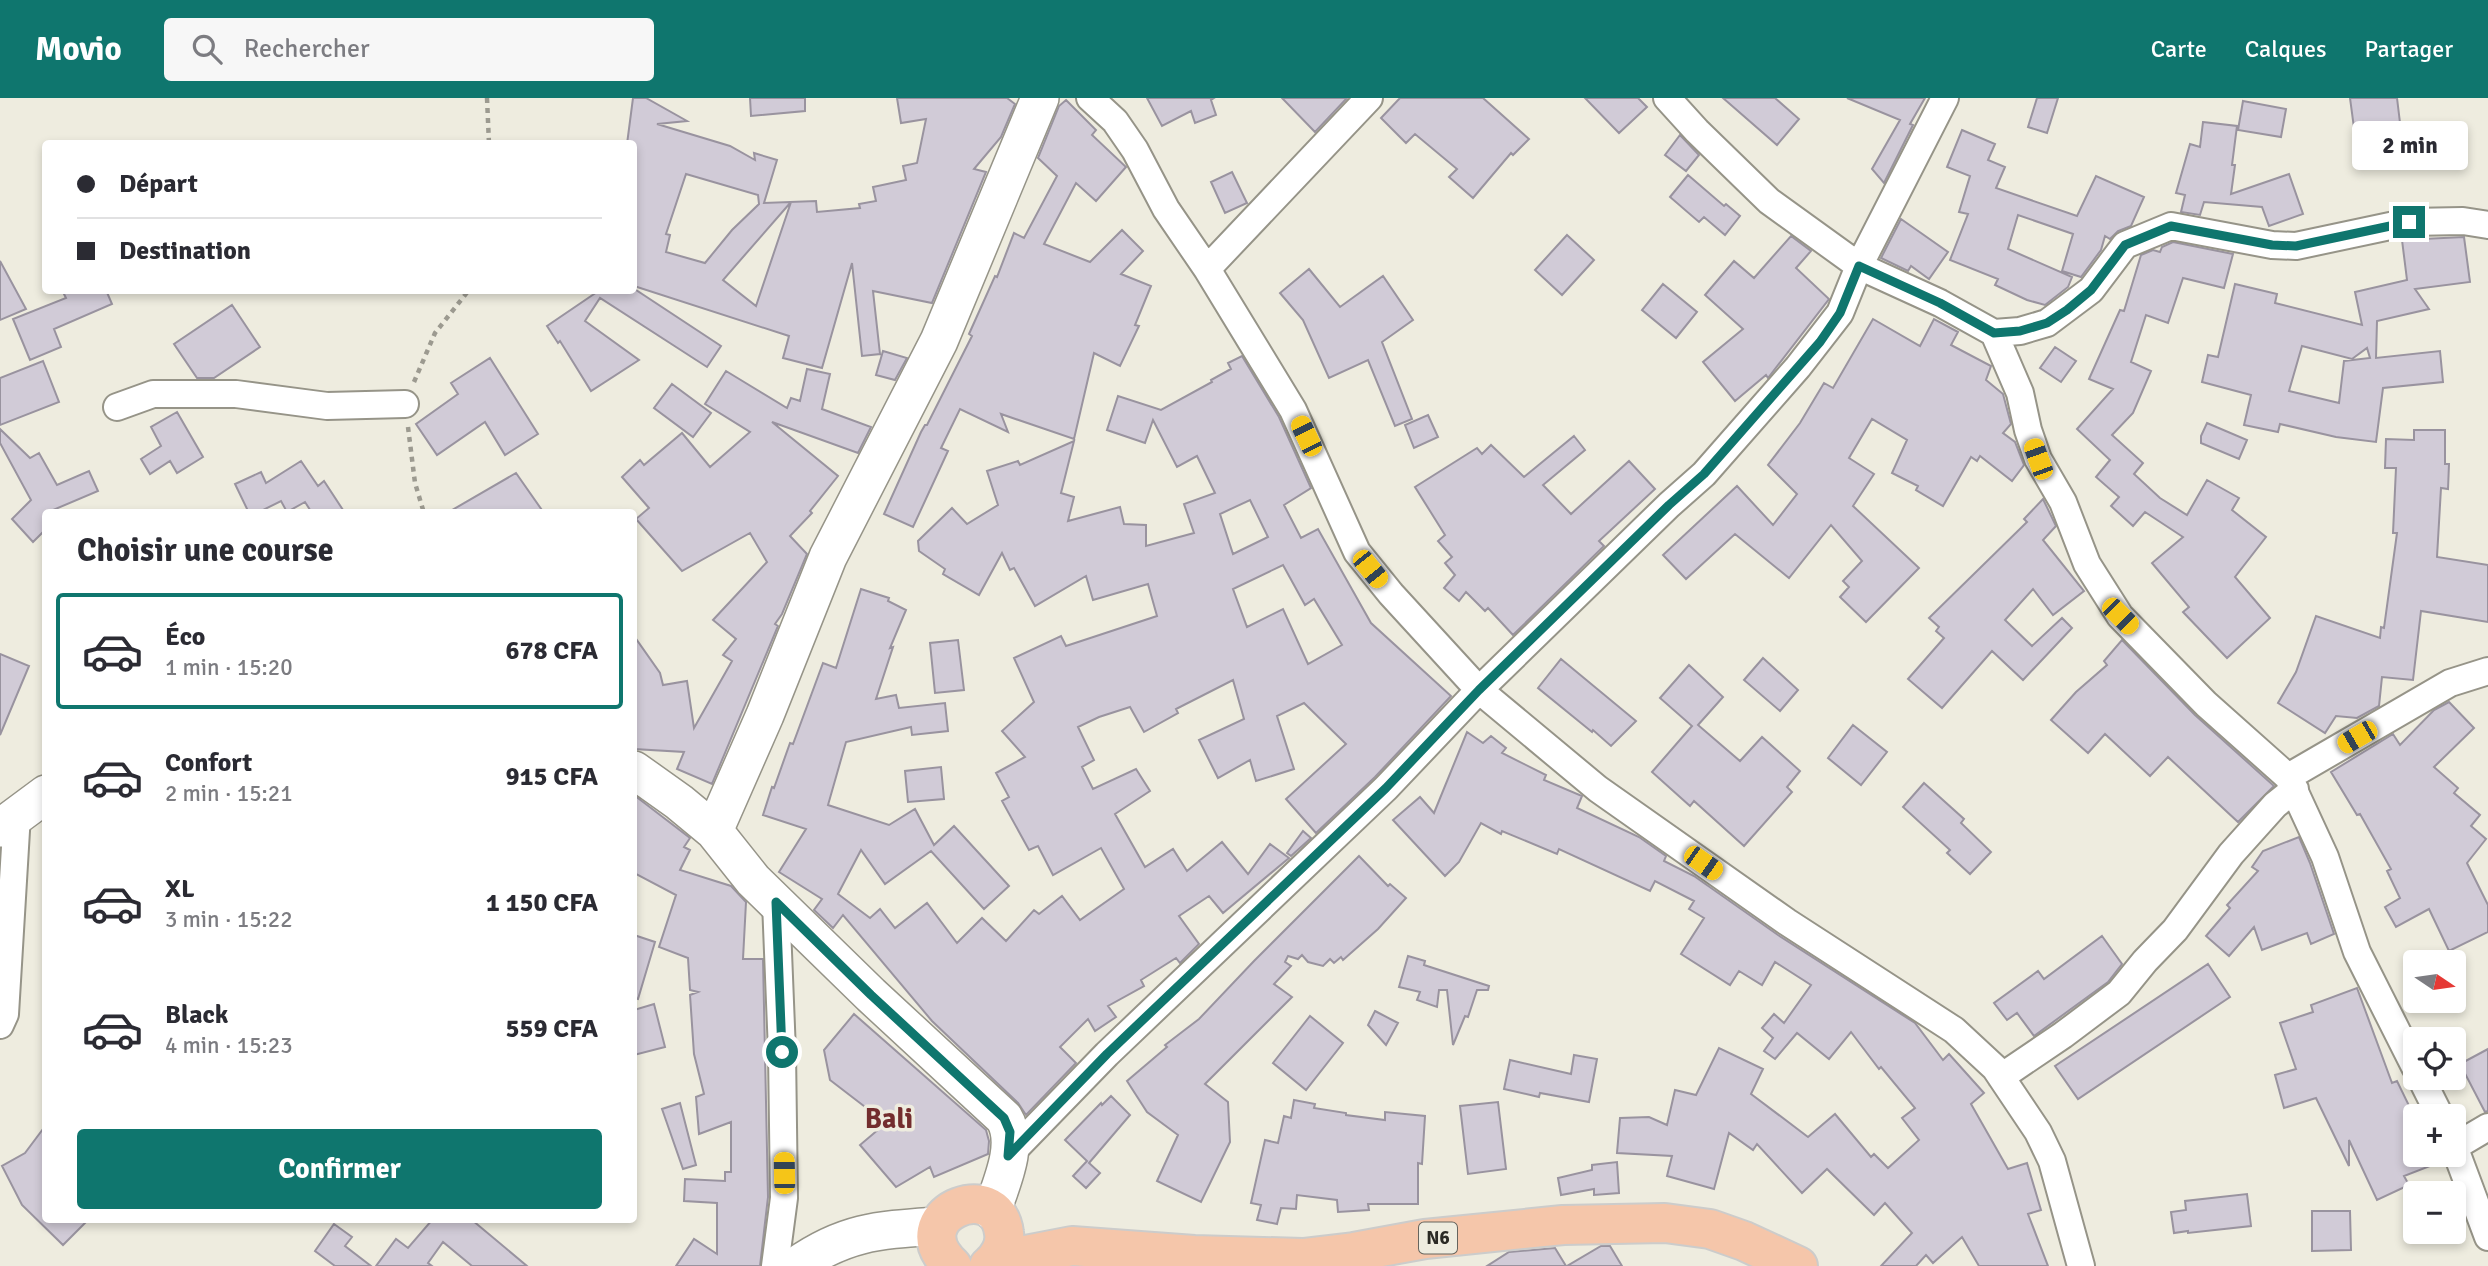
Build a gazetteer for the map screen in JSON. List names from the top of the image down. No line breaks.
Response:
{"streets":{"highway":["N6"]},"districts":["Bali"],"north":"right","page":{"header":"Movio","search":"Rechercher","nav":["Carte","Calques","Partager"],"bubble":"2 min","banner":["Départ","Destination"],"heading":"Choisir une course","list":[{"name":"Éco","note":"1 min · 15:20","value":"678 CFA"},{"name":"Confort","note":"2 min · 15:21","value":"915 CFA"},{"name":"XL","note":"3 min · 15:22","value":"1 150 CFA"},{"name":"Black","note":"4 min · 15:23","value":"559 CFA"}],"map_buttons":["+","−"],"buttons":"Confirmer"}}
